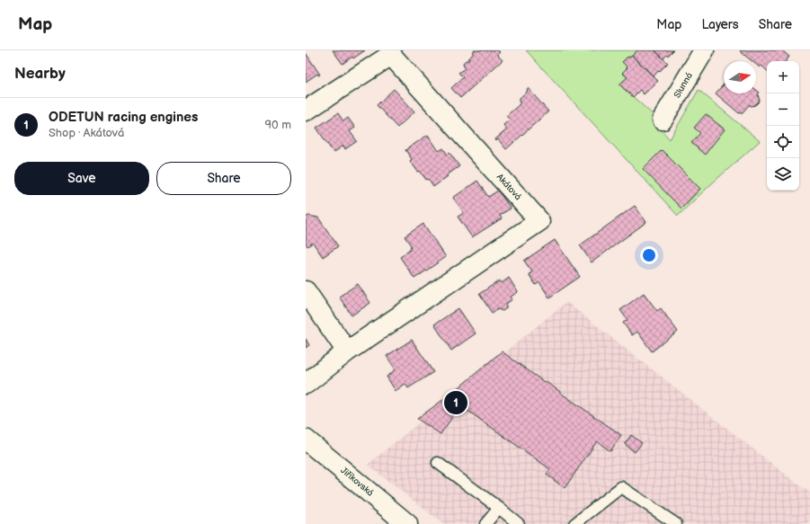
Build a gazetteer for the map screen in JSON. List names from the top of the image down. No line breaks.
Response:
{"streets":{"street":["Slunná","Akátová","Jiříkovská"]},"north":"right","page":{"header":"Map","nav":["Map","Layers","Share"],"heading":"Nearby","map_buttons":["+","−"],"list":[{"mark":"1","name":"ODETUN racing engines","note":"Shop · Akátová","value":"90 m"}],"buttons":["Save","Share"],"pins":"1"}}
